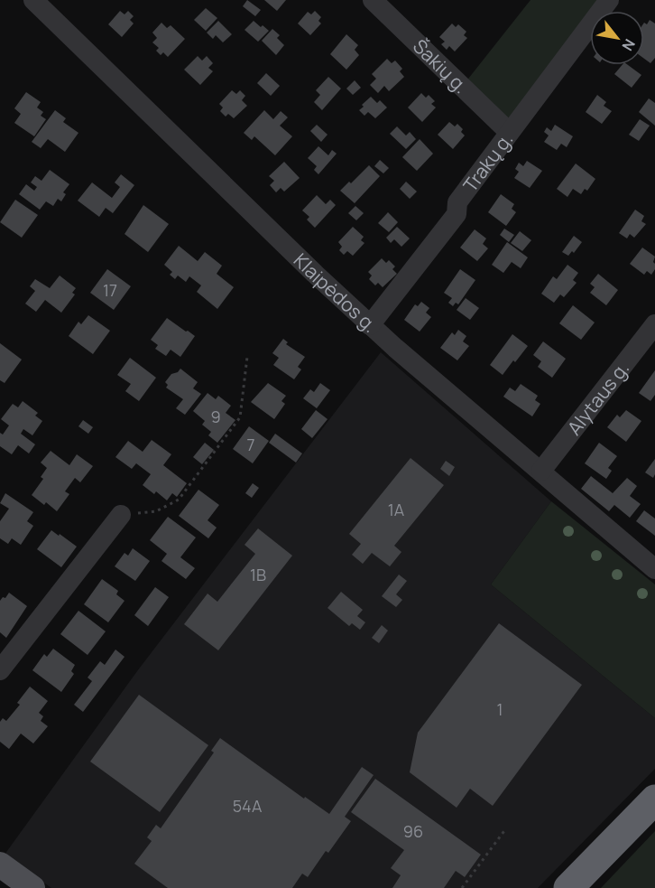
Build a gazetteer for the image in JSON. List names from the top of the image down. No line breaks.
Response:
{"streets":{"street":["Šakių g.","Trakų g.","Klaipėdos g.","Alytaus g."]},"crossings":[["Šakių g.","Trakų g."],["Trakų g.","Klaipėdos g."],["Klaipėdos g.","Alytaus g."]],"house_numbers":["17","9","7","1A","1B","1","54A","96"],"north":"bottom right"}
